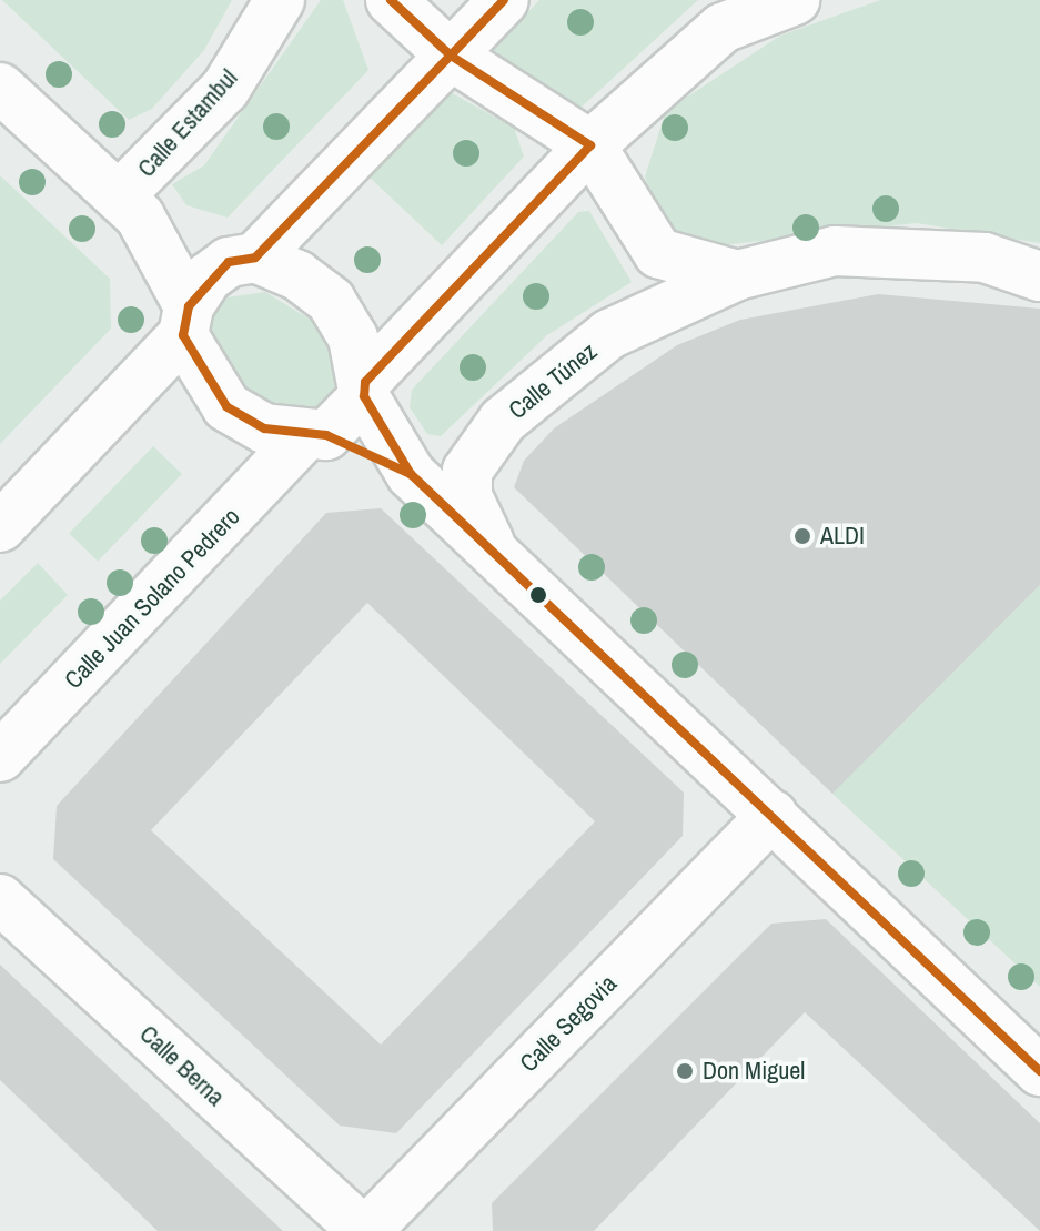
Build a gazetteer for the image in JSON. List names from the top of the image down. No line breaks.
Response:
{"streets":{"street":["Calle Estambul","Calle Túnez","Calle Juan Solano Pedrero","Calle Segovia","Calle Berna"]},"crossings":[["Calle Segovia","Calle Berna"]],"places":["ALDI","Don Miguel"]}
